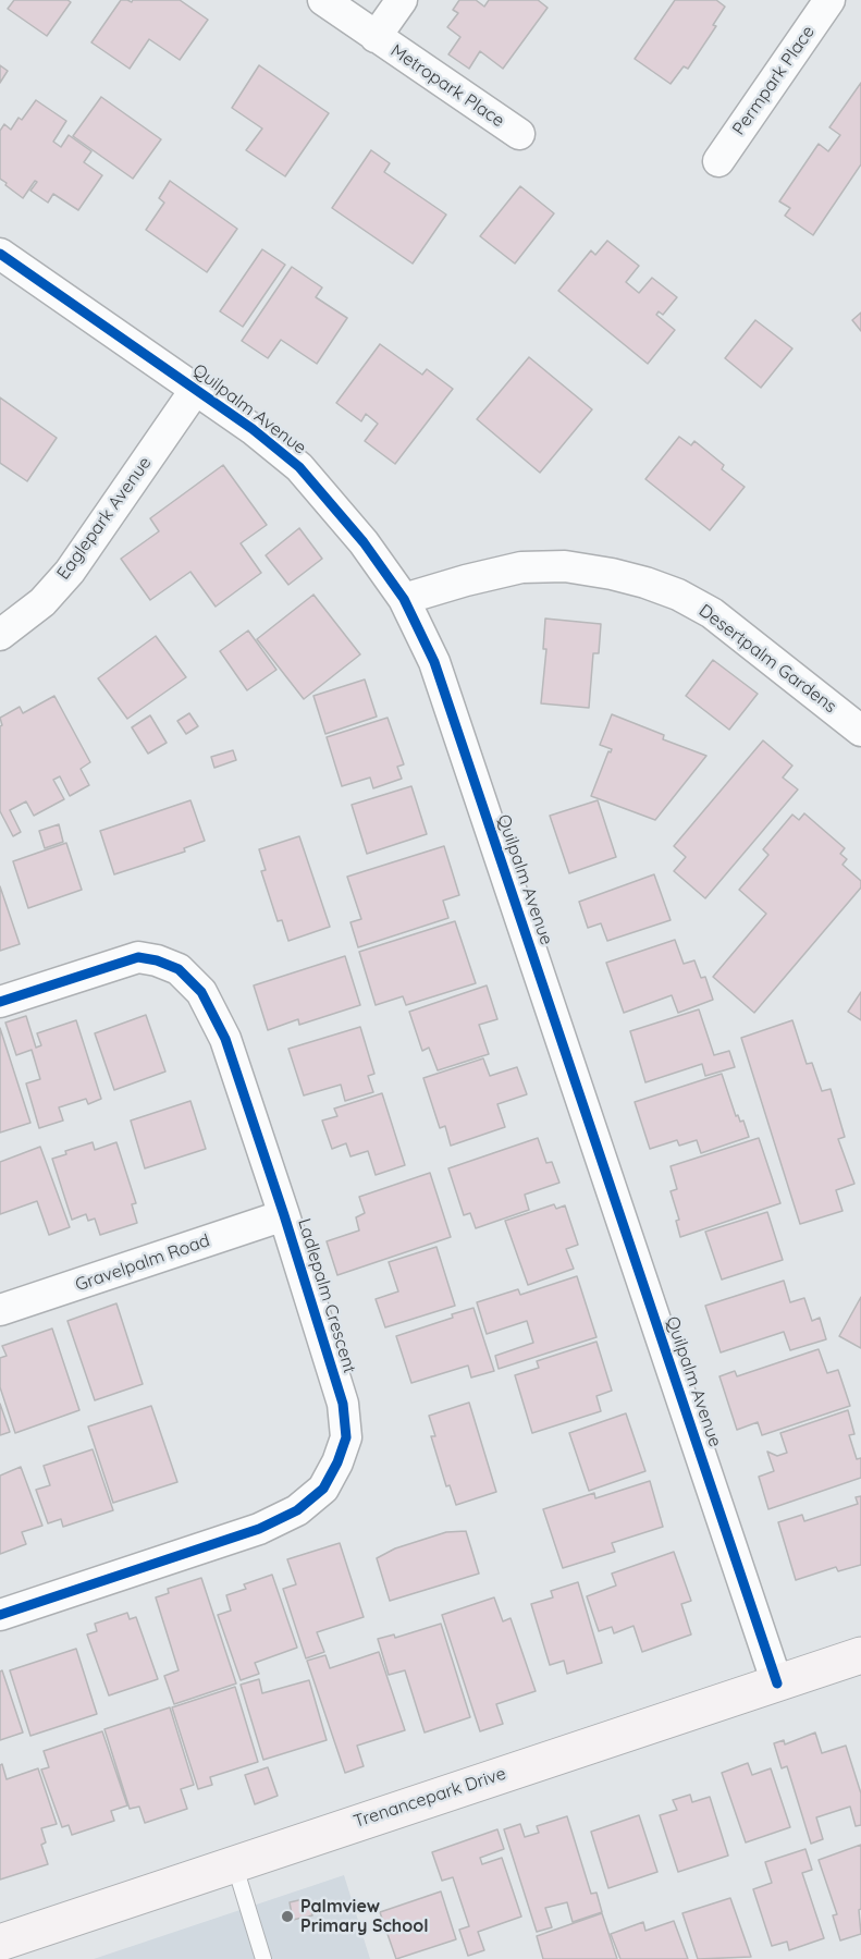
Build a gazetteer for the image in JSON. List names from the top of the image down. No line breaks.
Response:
{"streets":{"street":["Permpark Place","Metropark Place","Quilpalm Avenue","Eaglepark Avenue","Desertpalm Gardens","Gravelpalm Road","Ladlepalm Crescent","Trenancepark Drive"]},"crossings":[["Quilpalm Avenue","Eaglepark Avenue"],["Quilpalm Avenue","Desertpalm Gardens"],["Quilpalm Avenue","Trenancepark Drive"],["Gravelpalm Road","Ladlepalm Crescent"]],"places":["Palmview Primary School"]}
